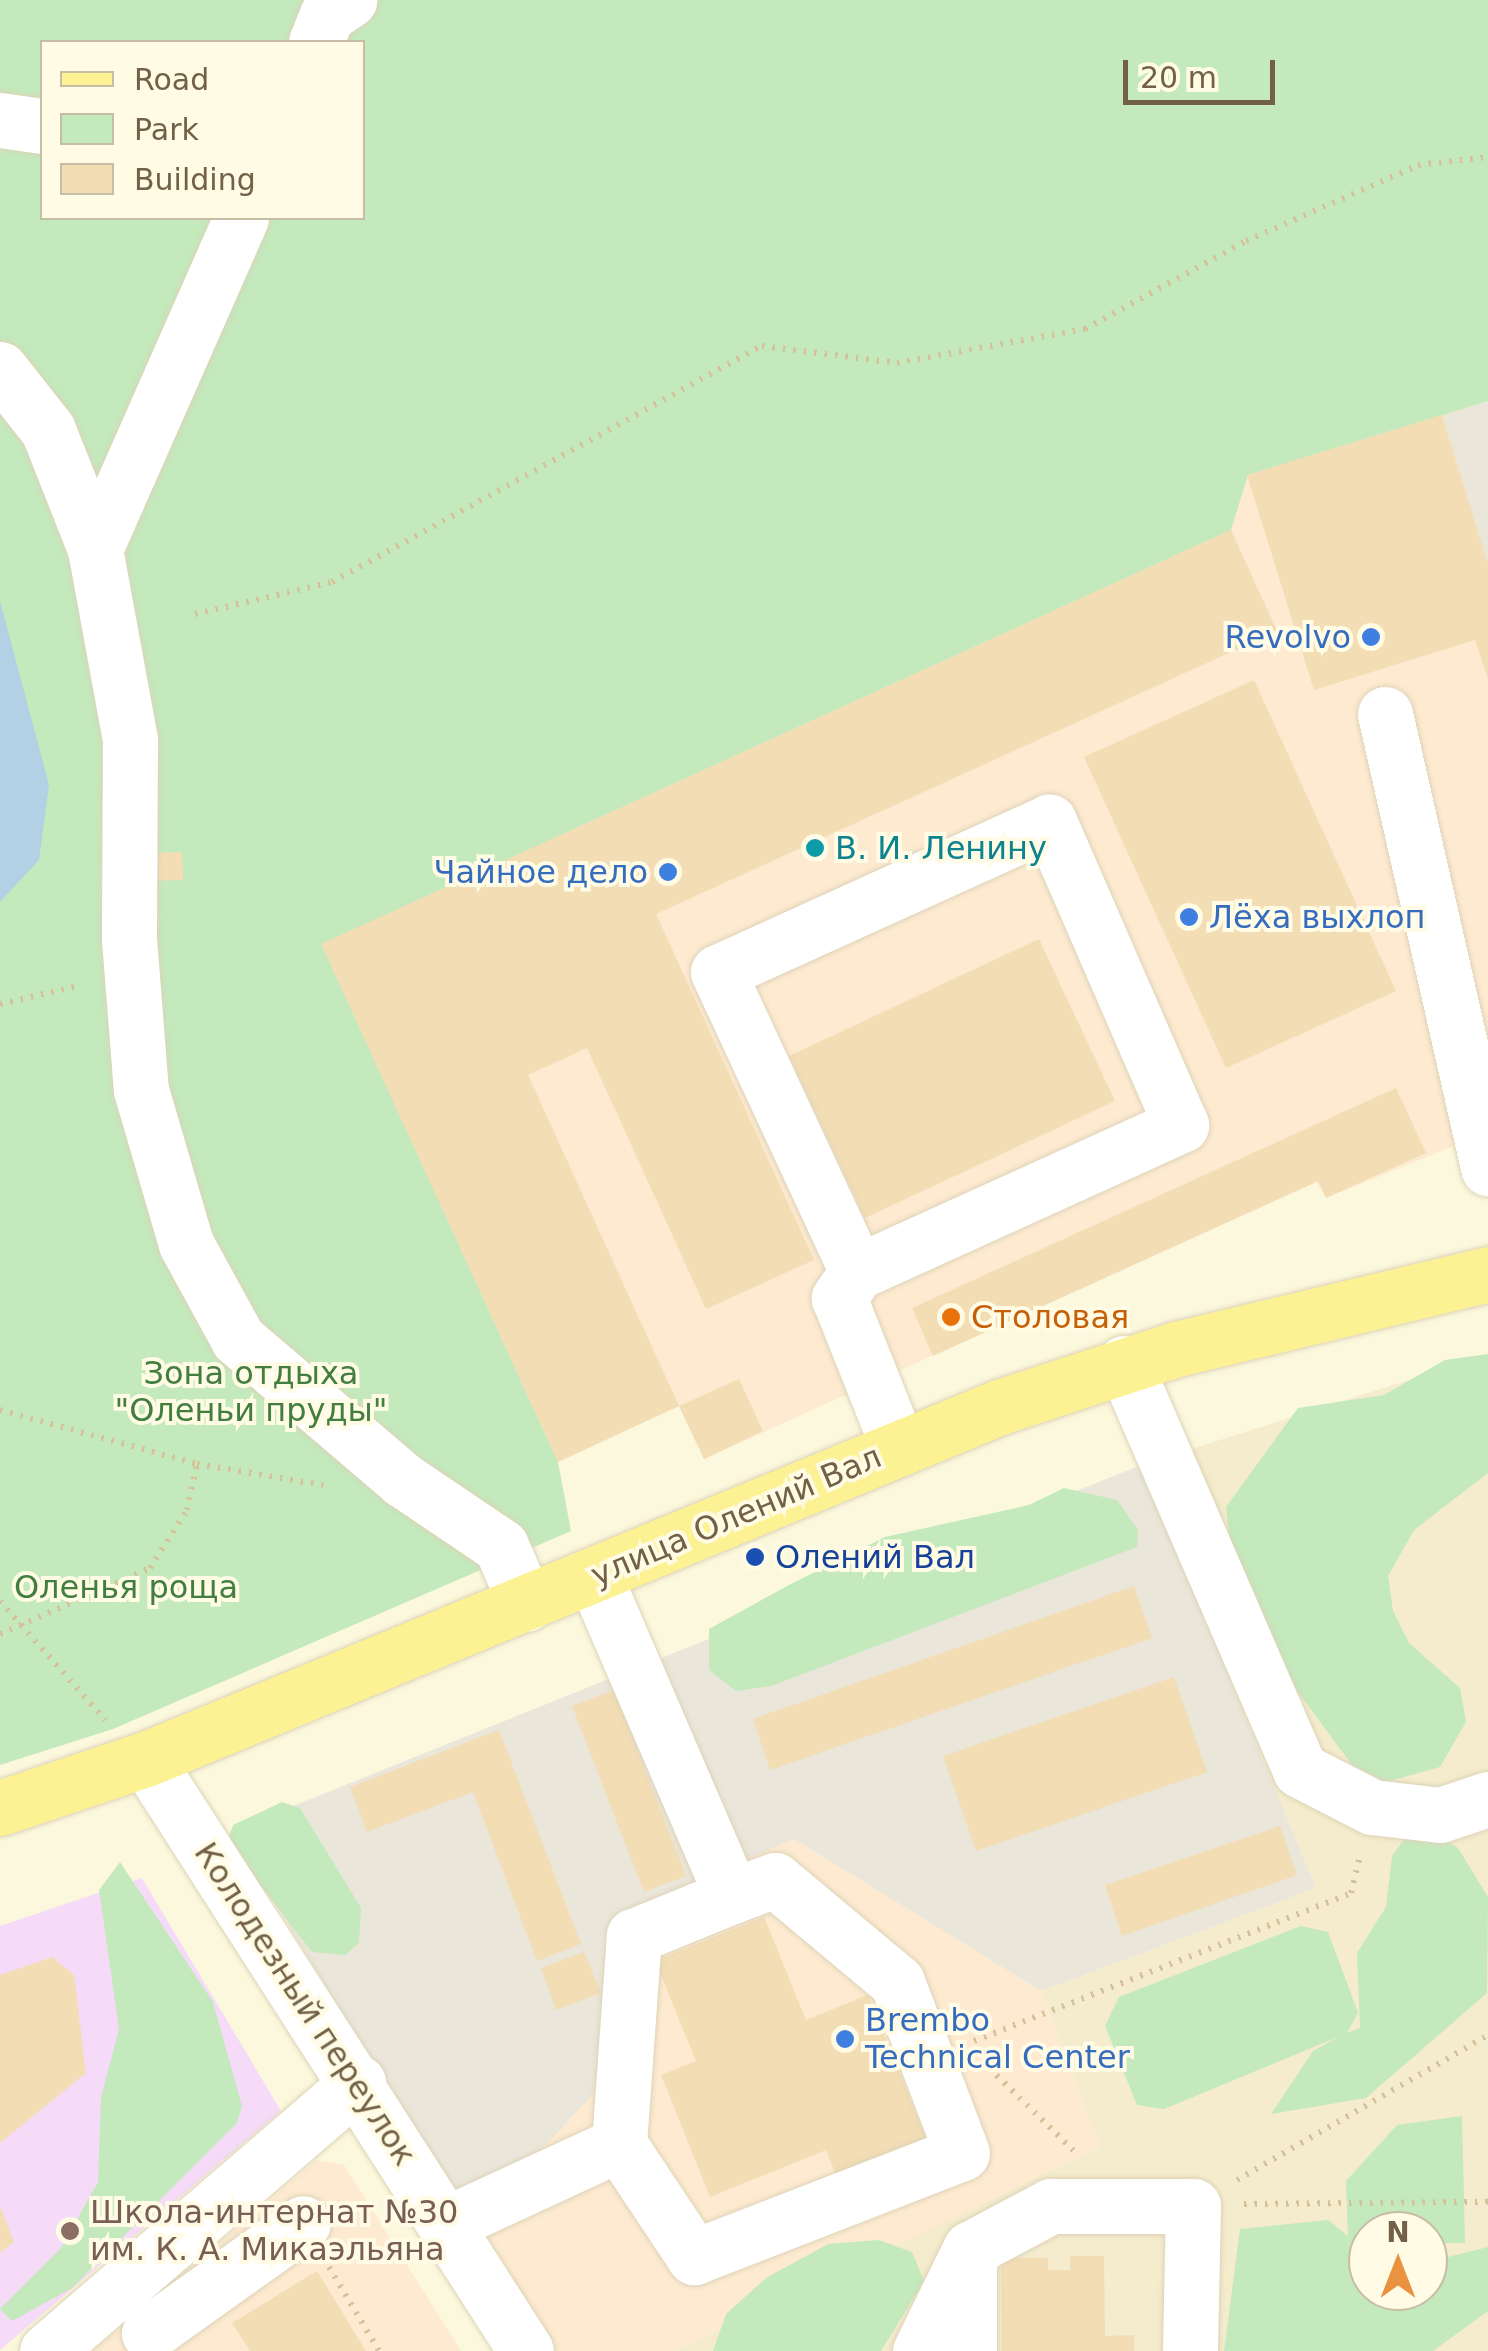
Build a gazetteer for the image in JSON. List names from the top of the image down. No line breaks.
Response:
{"streets":{"main road":["улица Олений Вал"],"street":["Колодезный переулок"]},"crossings":[["улица Олений Вал","Колодезный переулок"]],"parks":["Зона отдыха \"Оленьи пруды\"","Оленья роща"],"places":["Revolvo","В. И. Ленину","Чайное дело","Лёха выхлоп","Столовая","Олений Вал","Brembo Technical Center","Школа-интернат №30 им. К. А. Микаэльяна"],"legend":["Road","Park","Building"],"scale_bar":"20 m","north":"top"}
